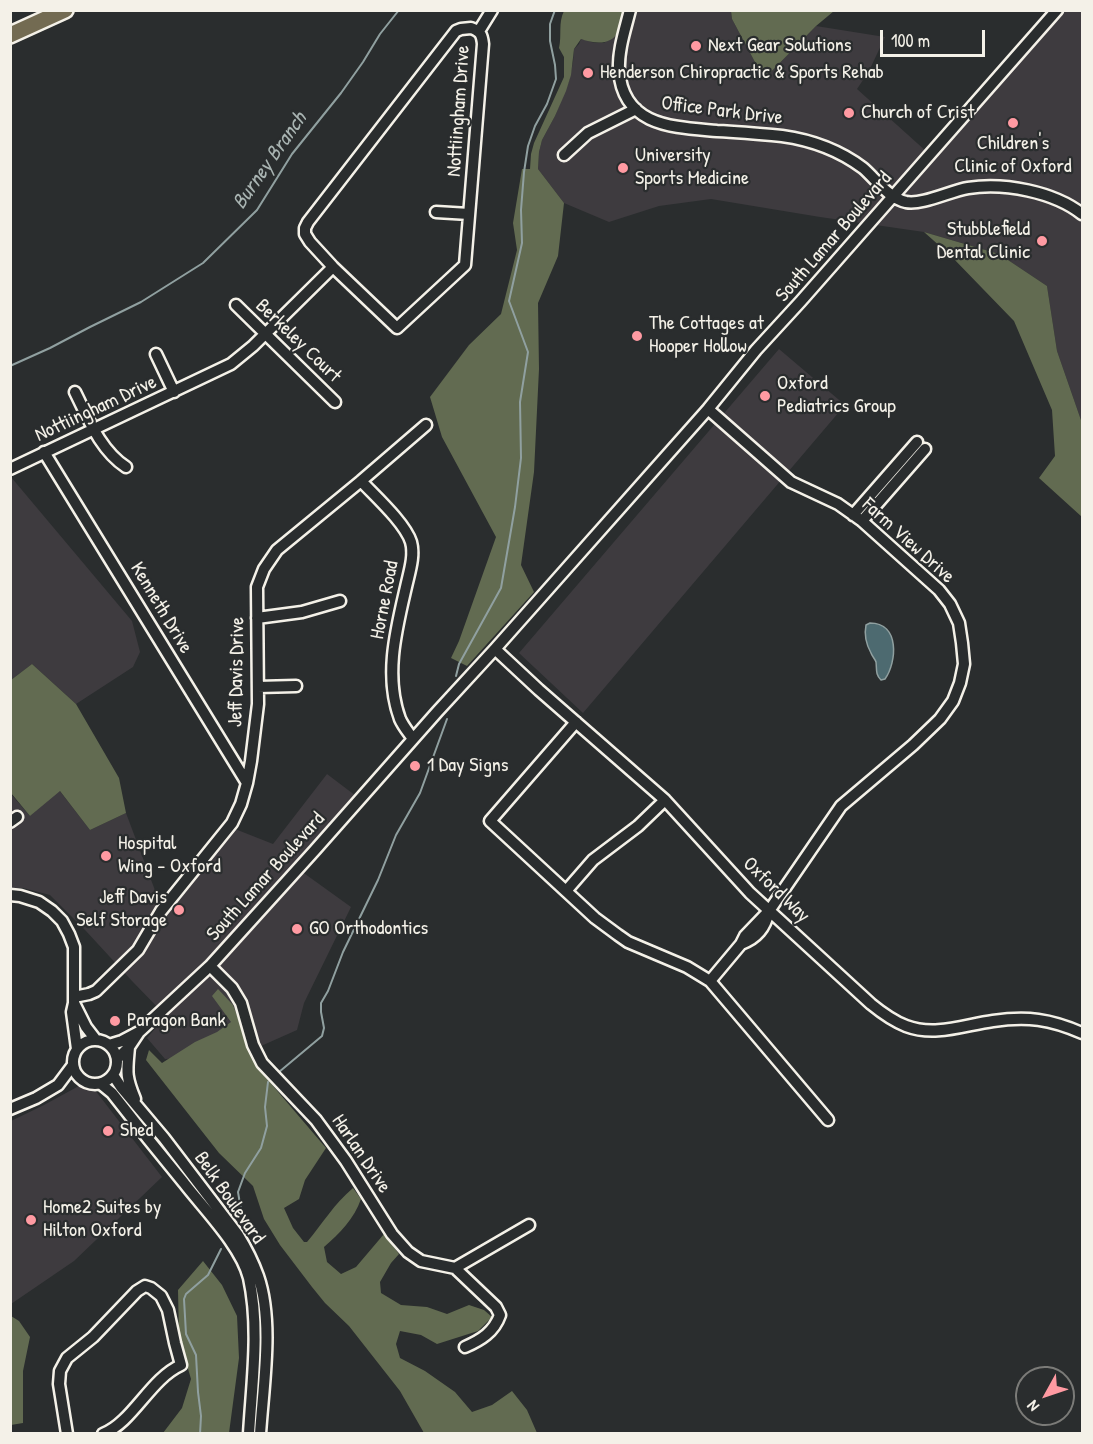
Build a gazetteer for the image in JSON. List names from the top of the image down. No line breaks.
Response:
{"streets":{"street":["Nottiingham Drive","Office Park Drive","South Lamar Boulevard","Berkeley Court","Farm View Drive","Horne Road","Kenneth Drive","Jeff Davis Drive","Oxford Way","Harlan Drive","Belk Boulevard"]},"crossings":[["Nottiingham Drive","Berkeley Court"],["Nottiingham Drive","Kenneth Drive"],["Office Park Drive","South Lamar Boulevard"],["South Lamar Boulevard","Farm View Drive"],["South Lamar Boulevard","Horne Road"],["South Lamar Boulevard","Oxford Way"],["South Lamar Boulevard","Harlan Drive"],["South Lamar Boulevard","Belk Boulevard"],["Farm View Drive","Oxford Way"],["Horne Road","Jeff Davis Drive"],["Kenneth Drive","Jeff Davis Drive"]],"water":["Burney Branch"],"places":["Next Gear Solutions","Henderson Chiropractic & Sports Rehab","Church of Crist","Children's Clinic of Oxford","University Sports Medicine","Stubblefield Dental Clinic","The Cottages at Hooper Hollow","Oxford Pediatrics Group","1 Day Signs","Hospital Wing - Oxford","Jeff Davis Self Storage","GO Orthodontics","Paragon Bank","Shed","Home2 Suites by Hilton Oxford"],"scale_bar":"100 m","north":"bottom left"}
